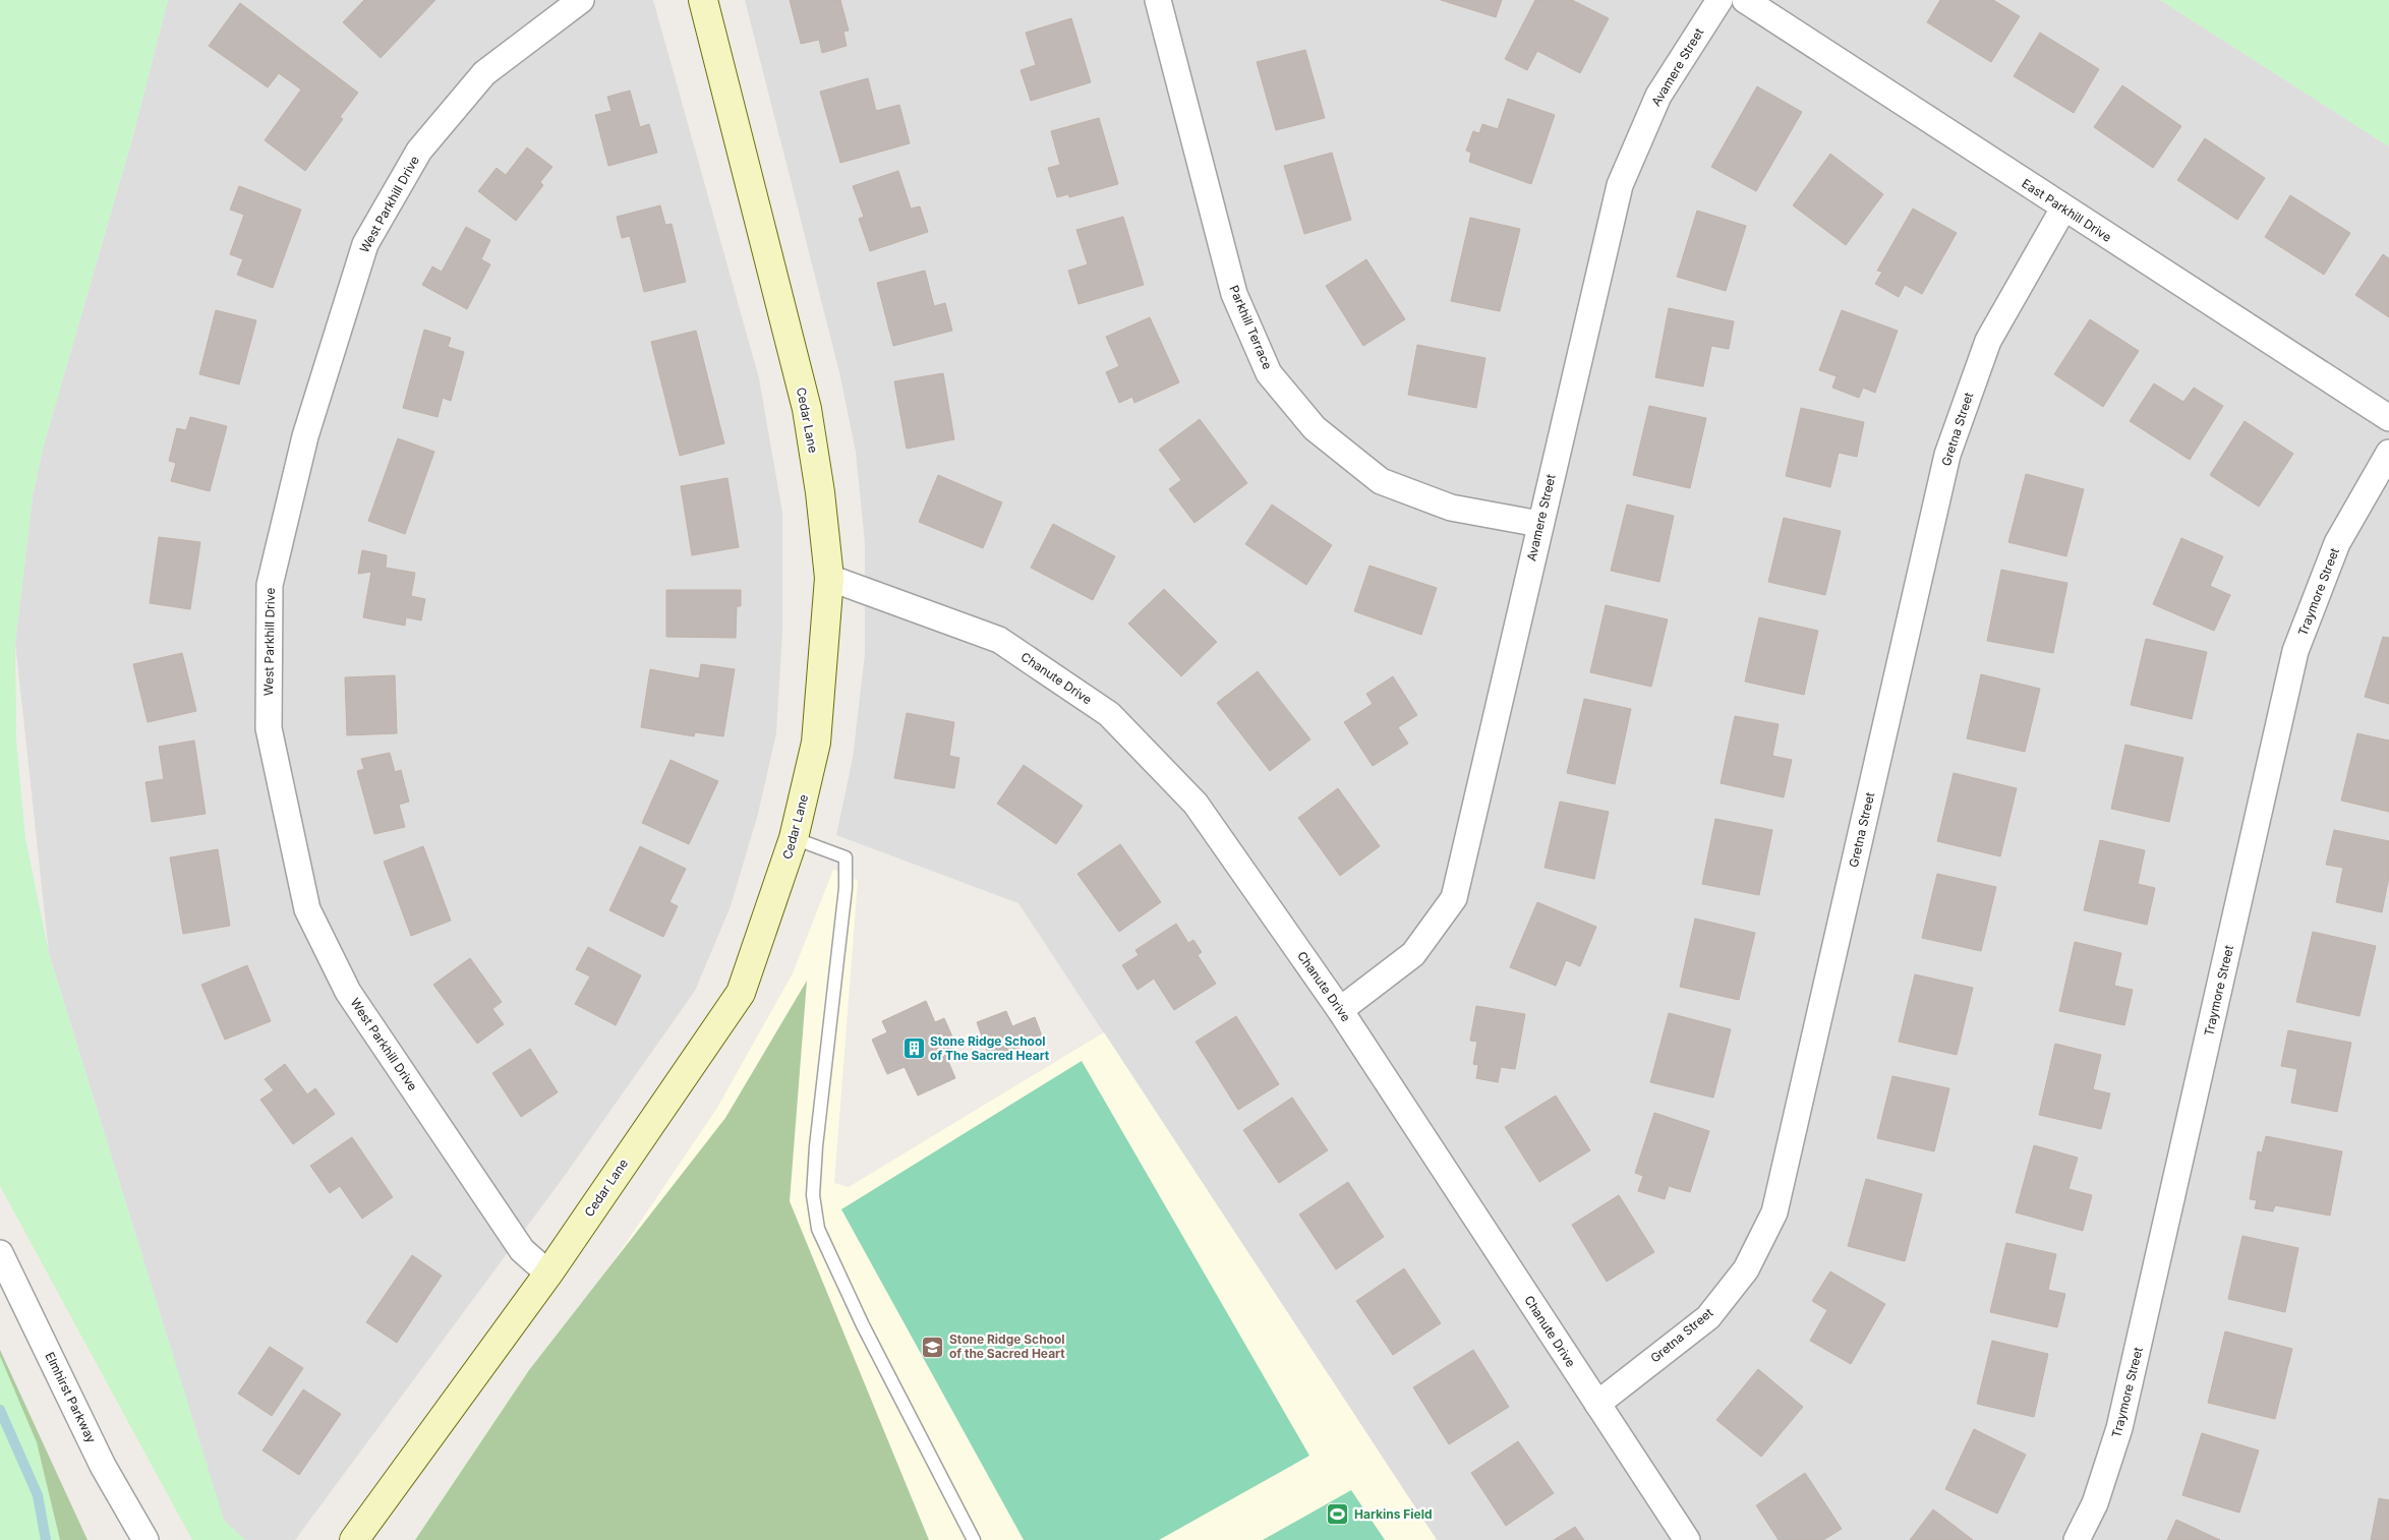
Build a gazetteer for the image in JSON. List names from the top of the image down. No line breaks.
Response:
{"streets":{"street":["Avamere Street","West Parkhill Drive","East Parkhill Drive","Parkhill Terrace","Cedar Lane","Gretna Street","Traymore Street","Chanute Drive","Elmhirst Parkway"]},"crossings":[["Avamere Street","Parkhill Terrace"],["Avamere Street","Chanute Drive"],["West Parkhill Drive","Cedar Lane"],["East Parkhill Drive","Gretna Street"],["Cedar Lane","Chanute Drive"],["Gretna Street","Chanute Drive"]],"places":{"building":["Stone Ridge School of The Sacred Heart"],"school or university":["Stone Ridge School of the Sacred Heart"],"sports":["Harkins Field"]}}
